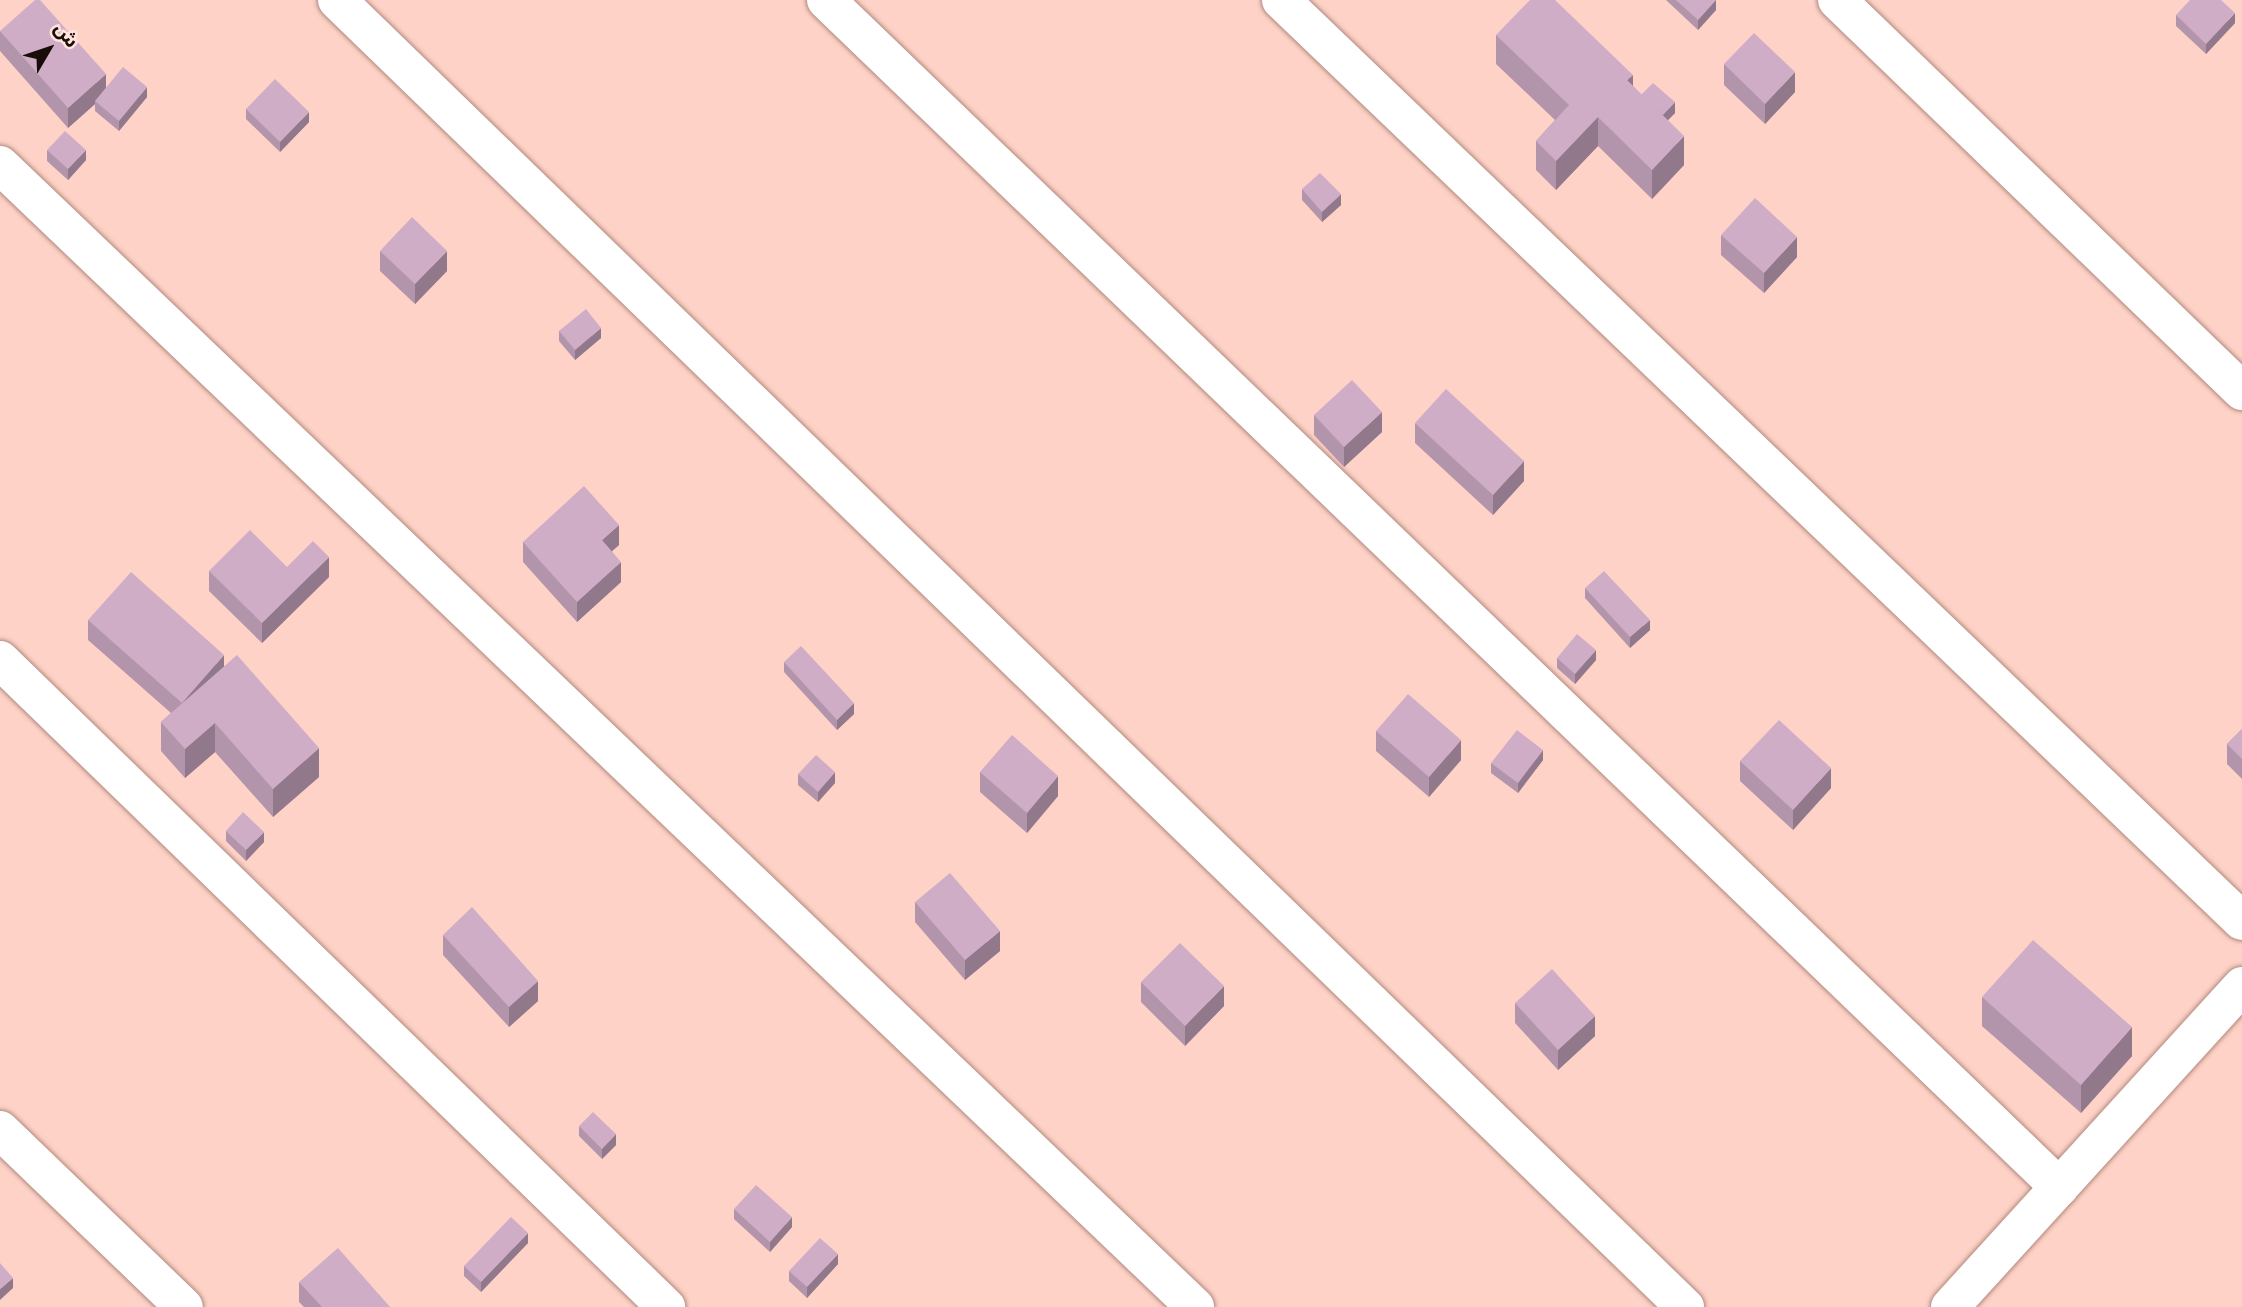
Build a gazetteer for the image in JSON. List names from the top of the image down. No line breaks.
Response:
{"north":"top right"}
